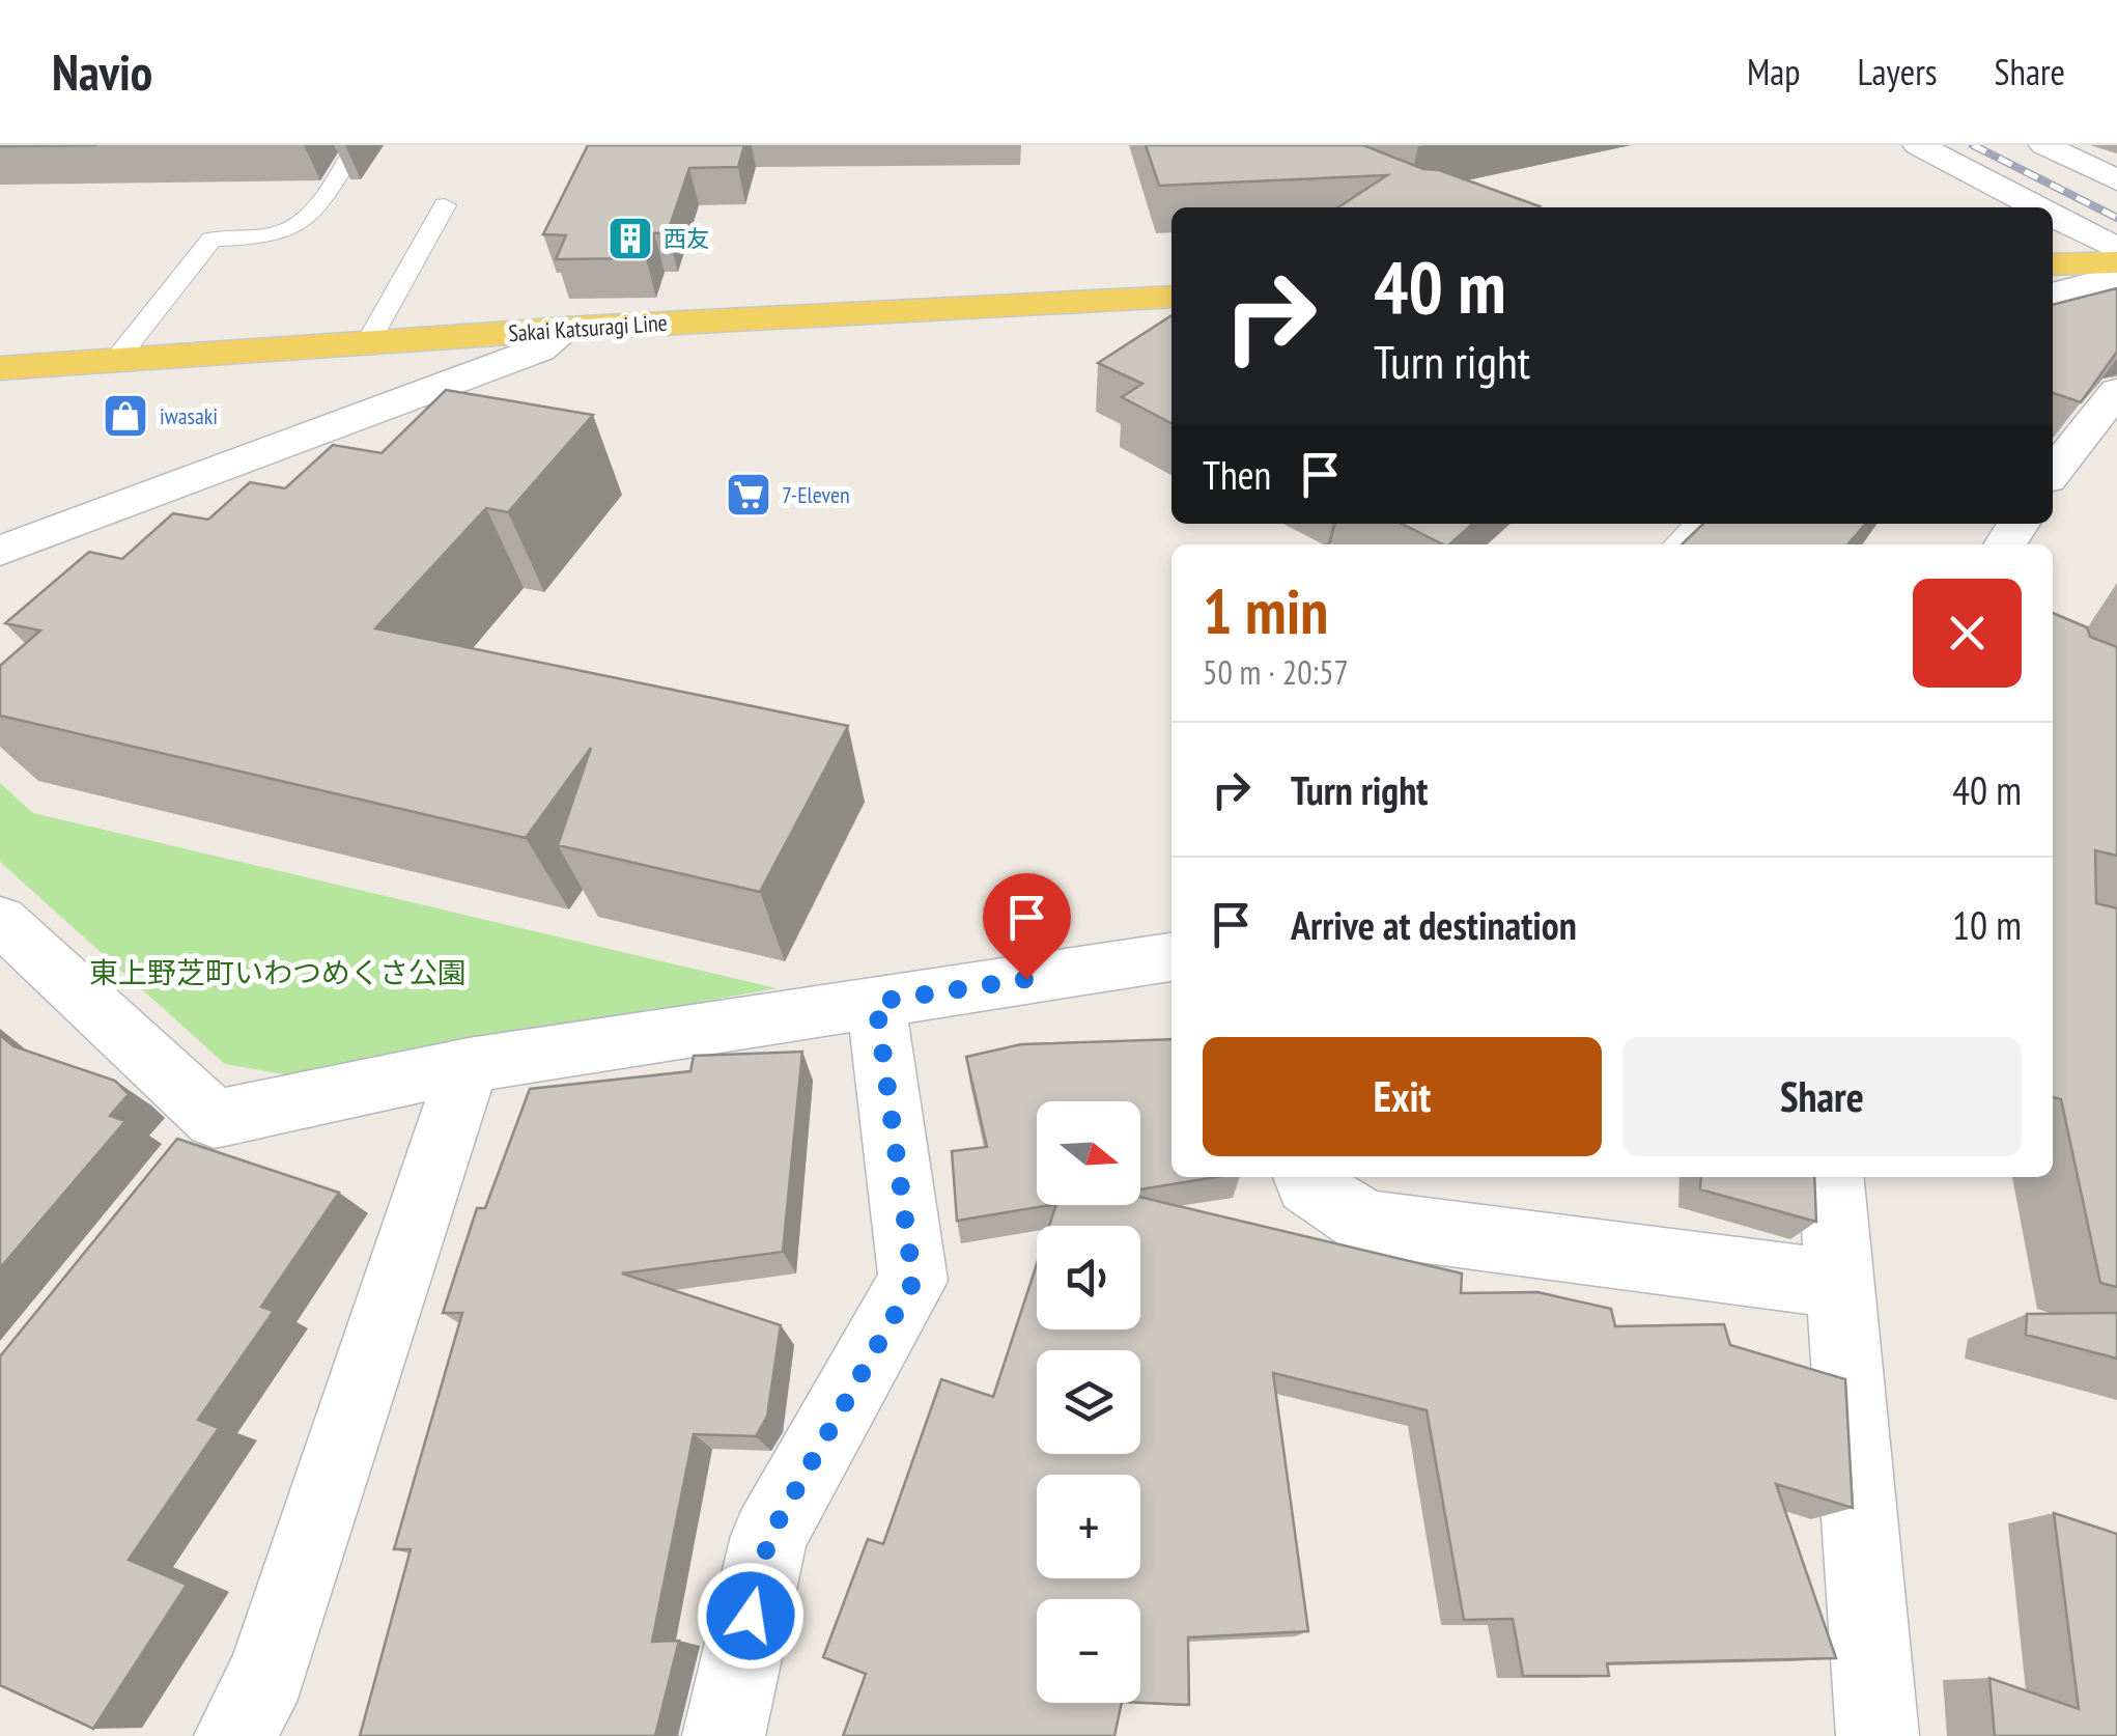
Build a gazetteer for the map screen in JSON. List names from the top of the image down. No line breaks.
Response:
{"streets":{"main road":["Sakai Katsuragi Line"]},"parks":["東上野芝町いわつめくさ公園"],"places":{"building":["西友"],"shop":["iwasaki"],"supermarket":["7-Eleven"]},"north":"right","page":{"header":"Navio","nav":["Map","Layers","Share"],"turn":["40 m","Turn right"],"then":"Then","heading":["1 min","50 m · 20:57"],"list":[{"name":"Turn right","value":"40 m"},{"name":"Arrive at destination","value":"10 m"}],"buttons":["Exit","Share"],"map_buttons":["+","−"]}}
